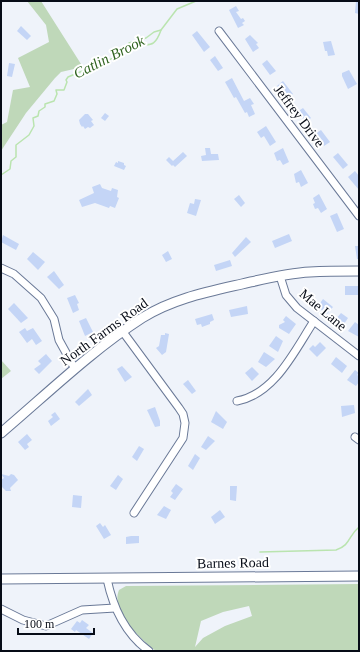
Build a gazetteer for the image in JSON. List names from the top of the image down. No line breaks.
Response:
{"streets":{"main road":["North Farms Road","Barnes Road"],"street":["Jeffrey Drive","Mae Lane"]},"crossings":[["Mae Lane","North Farms Road"]],"water":["Catlin Brook"],"scale_bar":"100 m"}
